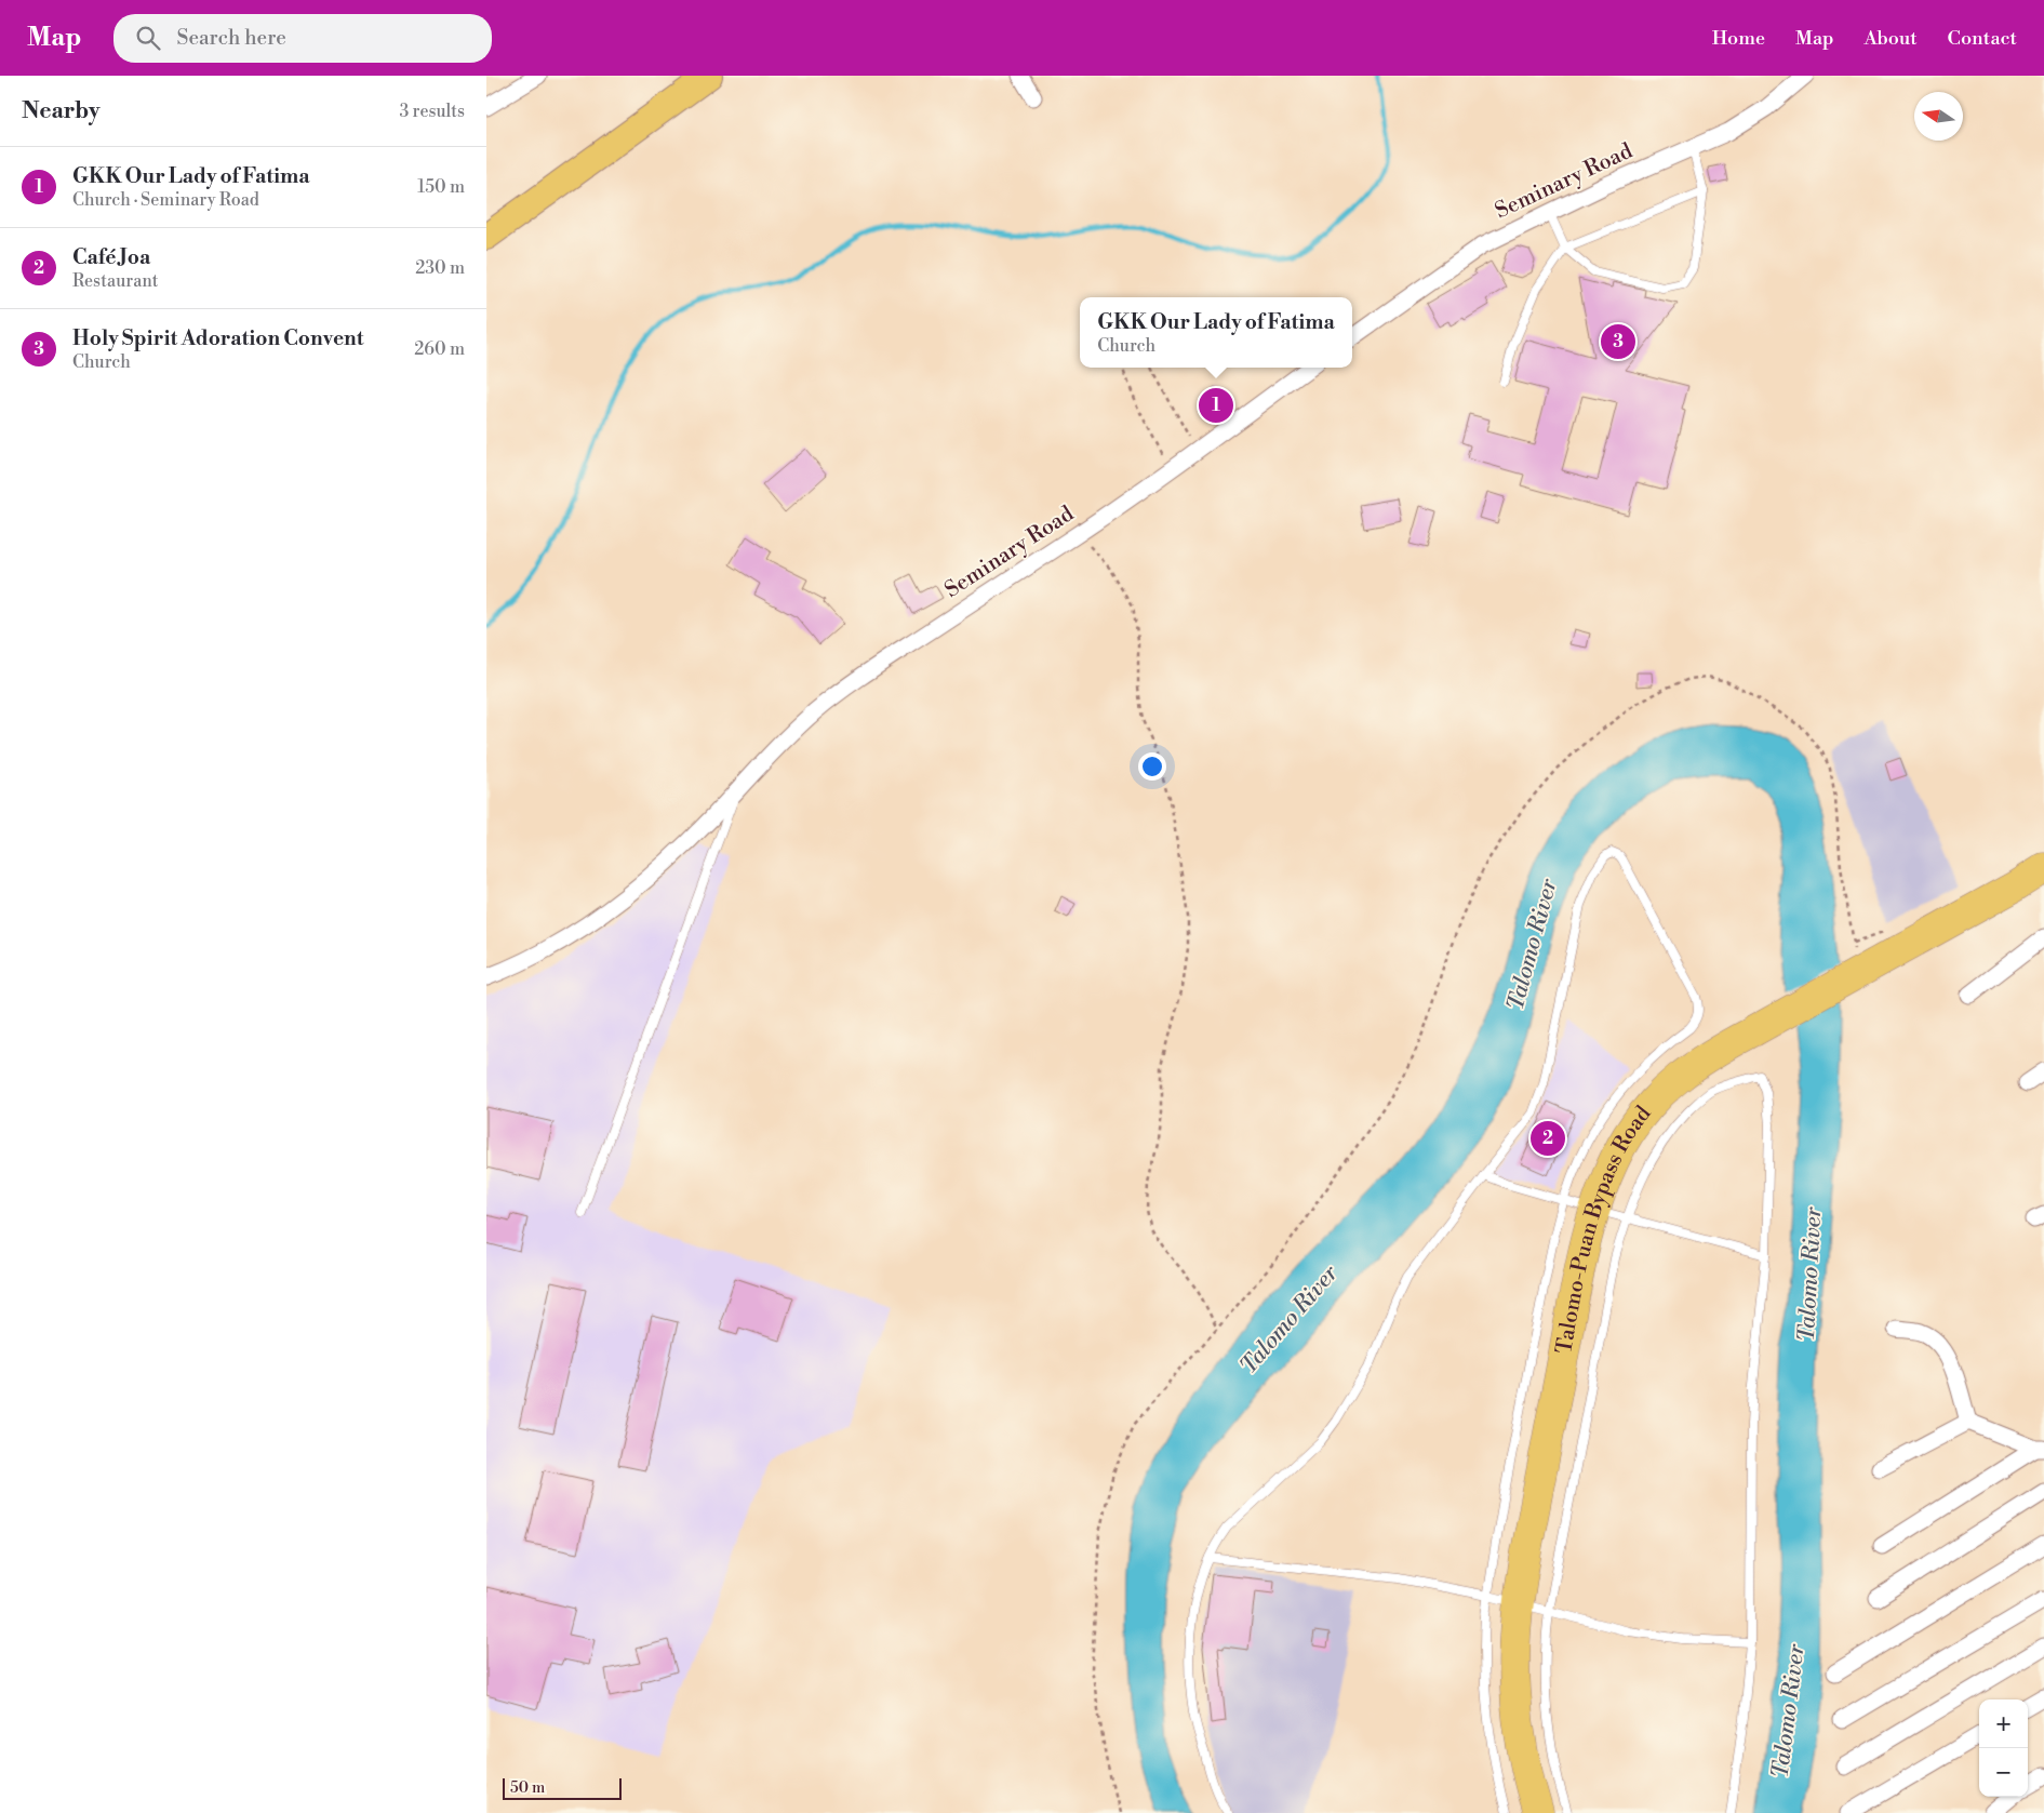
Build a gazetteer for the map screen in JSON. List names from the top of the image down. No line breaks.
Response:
{"streets":{"highway":["Talomo-Puan Bypass Road"],"street":["Seminary Road"]},"water":["Talomo River"],"scale_bar":"50 m","north":"left","page":{"header":"Map","search":"Search here","nav":["Home","Map","About","Contact"],"heading":["Nearby","3 results"],"list":[{"mark":"1","name":"GKK Our Lady of Fatima","note":"Church · Seminary Road","value":"150 m"},{"mark":"2","name":"Café Joa","note":"Restaurant","value":"230 m"},{"mark":"3","name":"Holy Spirit Adoration Convent","note":"Church","value":"260 m"}],"popup":["GKK Our Lady of Fatima","Church"],"pins":["3","1","2"],"map_buttons":["+","−"],"scale":"50 m"}}
